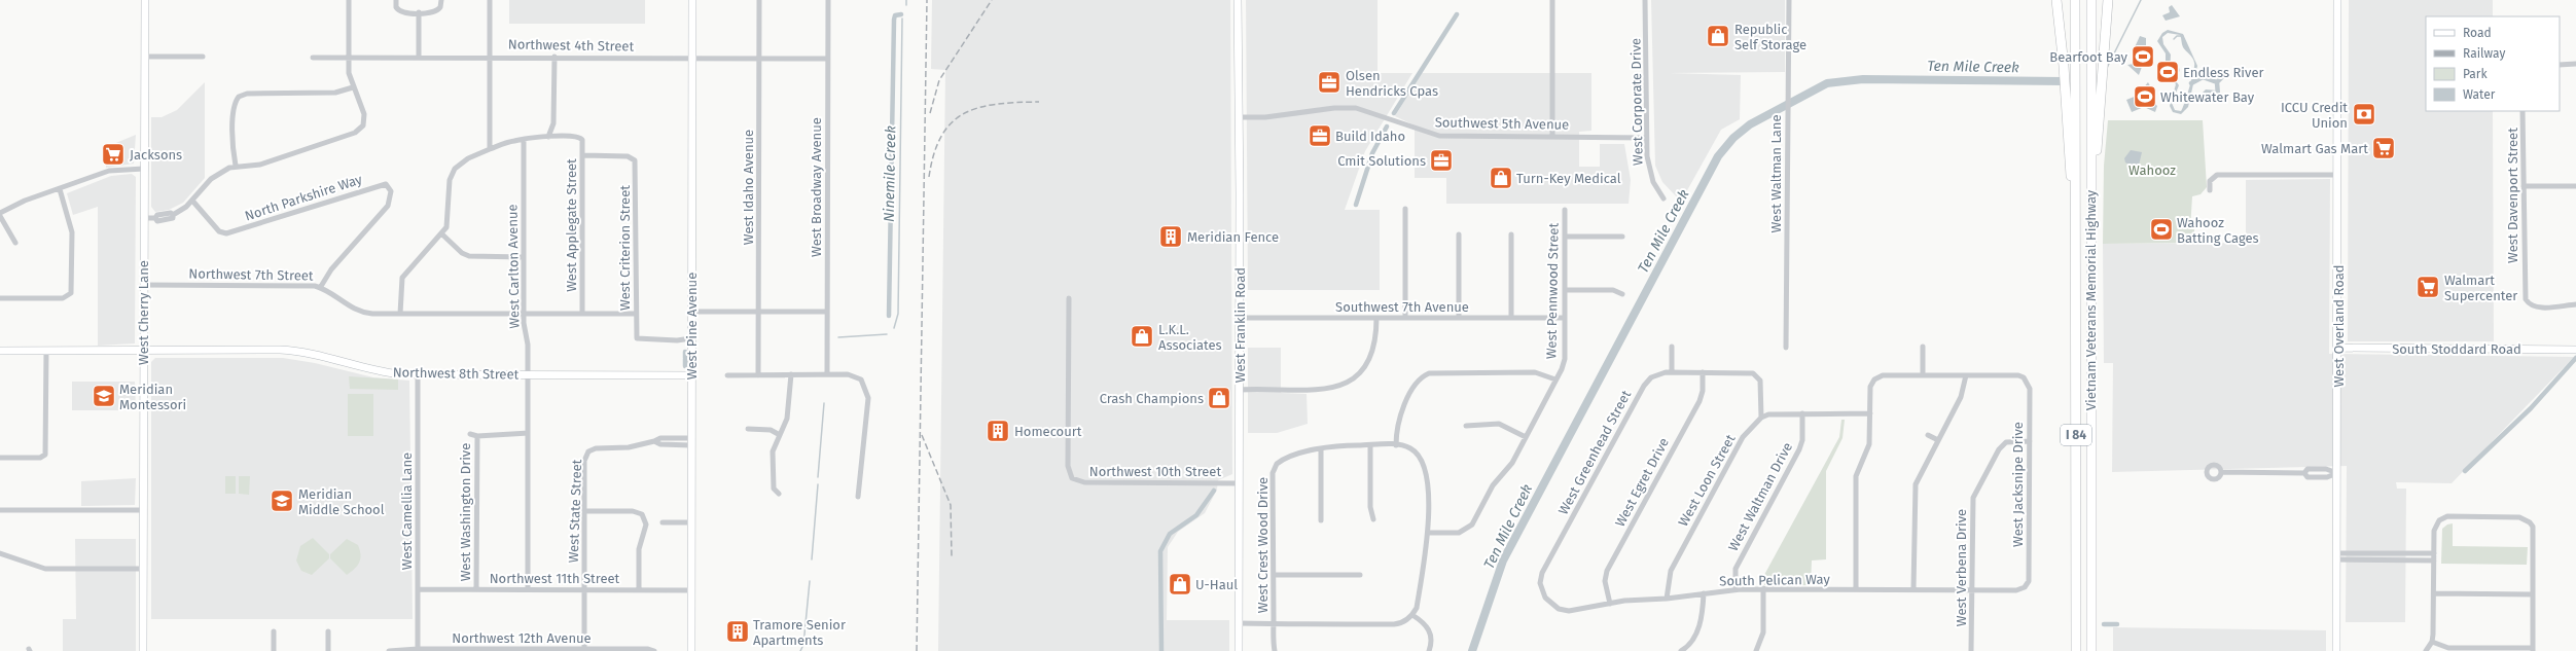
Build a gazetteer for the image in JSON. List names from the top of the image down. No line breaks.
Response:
{"streets":{"highway":["Vietnam Veterans Memorial Highway","I 84"],"street":["Northwest 4th Street","West Corporate Drive","Southwest 5th Avenue","West Waltman Lane","West Idaho Avenue","West Broadway Avenue","West Davenport Street","North Parkshire Way","West Applegate Street","West Criterion Street","West Carlton Avenue","Northwest 7th Street","West Pennwood Street","Southwest 7th Avenue","West Cherry Lane","West Franklin Road","West Pine Avenue","West Overland Road","South Stoddard Road","Northwest 8th Street","West Greenhead Street","Northwest 10th Street","West Loon Street","West Egret Drive","West Jacksnipe Drive","West Waltman Drive","West Camellia Lane","West State Street","West Washington Drive","West Crest Wood Drive","West Verbena Drive","Northwest 11th Street","South Pelican Way","Northwest 12th Avenue"]},"crossings":[["Northwest 4th Street","West Idaho Avenue"],["Northwest 4th Street","West Broadway Avenue"],["Northwest 4th Street","West Pine Avenue"],["West Corporate Drive","Southwest 5th Avenue"],["Southwest 5th Avenue","West Franklin Road"],["North Parkshire Way","Northwest 7th Street"],["West Applegate Street","West Criterion Street"],["West Applegate Street","Northwest 7th Street"],["West Criterion Street","Northwest 7th Street"],["West Criterion Street","West Pine Avenue"],["West Carlton Avenue","Northwest 7th Street"],["West Carlton Avenue","Northwest 8th Street"],["West Carlton Avenue","Northwest 11th Street"],["Northwest 7th Street","West Cherry Lane"],["West Pennwood Street","Southwest 7th Avenue"],["Southwest 7th Avenue","West Franklin Road"],["West Cherry Lane","Northwest 8th Street"],["West Franklin Road","Northwest 10th Street"],["West Pine Avenue","Northwest 8th Street"],["West Pine Avenue","West State Street"],["West Pine Avenue","Northwest 11th Street"],["West Overland Road","South Stoddard Road"],["Northwest 8th Street","West Camellia Lane"],["West Greenhead Street","West Loon Street"],["West Greenhead Street","West Egret Drive"],["West Greenhead Street","South Pelican Way"],["West Loon Street","South Pelican Way"],["West Egret Drive","South Pelican Way"],["West Jacksnipe Drive","West Verbena Drive"],["West Jacksnipe Drive","South Pelican Way"],["West Waltman Drive","South Pelican Way"],["West Camellia Lane","Northwest 11th Street"],["West Camellia Lane","Northwest 12th Avenue"],["West State Street","Northwest 11th Street"],["West State Street","Northwest 12th Avenue"],["West Washington Drive","Northwest 11th Street"],["West Verbena Drive","South Pelican Way"]],"water":["Ten Mile Creek","Ninemile Creek"],"parks":["Wahooz"],"places":{"shop":["Republic Self Storage","Turn-Key Medical","L.K.L. Associates","Crash Champions","U-Haul"],"sports":["Bearfoot Bay","Endless River","Whitewater Bay","Wahooz Batting Cages"],"office":["Olsen Hendricks Cpas","Build Idaho","Cmit Solutions"],"bank":["ICCU Credit Union"],"supermarket":["Walmart Gas Mart","Jacksons","Walmart Supercenter"],"building":["Meridian Fence","Homecourt","Tramore Senior Apartments"],"school or university":["Meridian Montessori","Meridian Middle School"]},"legend":["Road","Railway","Park","Water"]}
